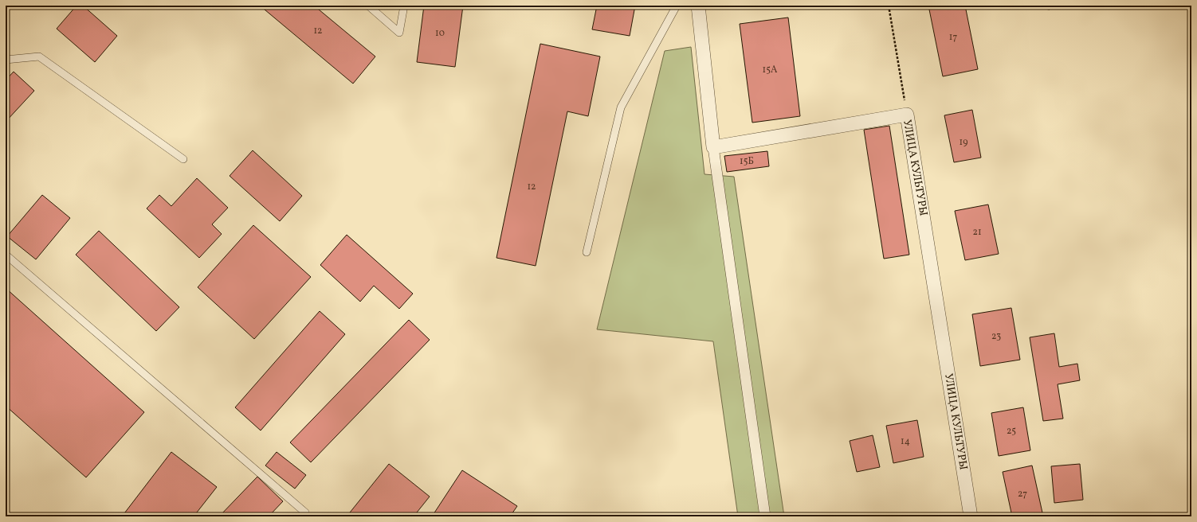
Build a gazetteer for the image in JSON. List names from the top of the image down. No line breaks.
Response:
{"streets":{"street":["УЛИЦА КУЛЬТУРЫ"]},"house_numbers":["12","10","17","15А","19","15Б","12","21","23","25","14","27"]}
